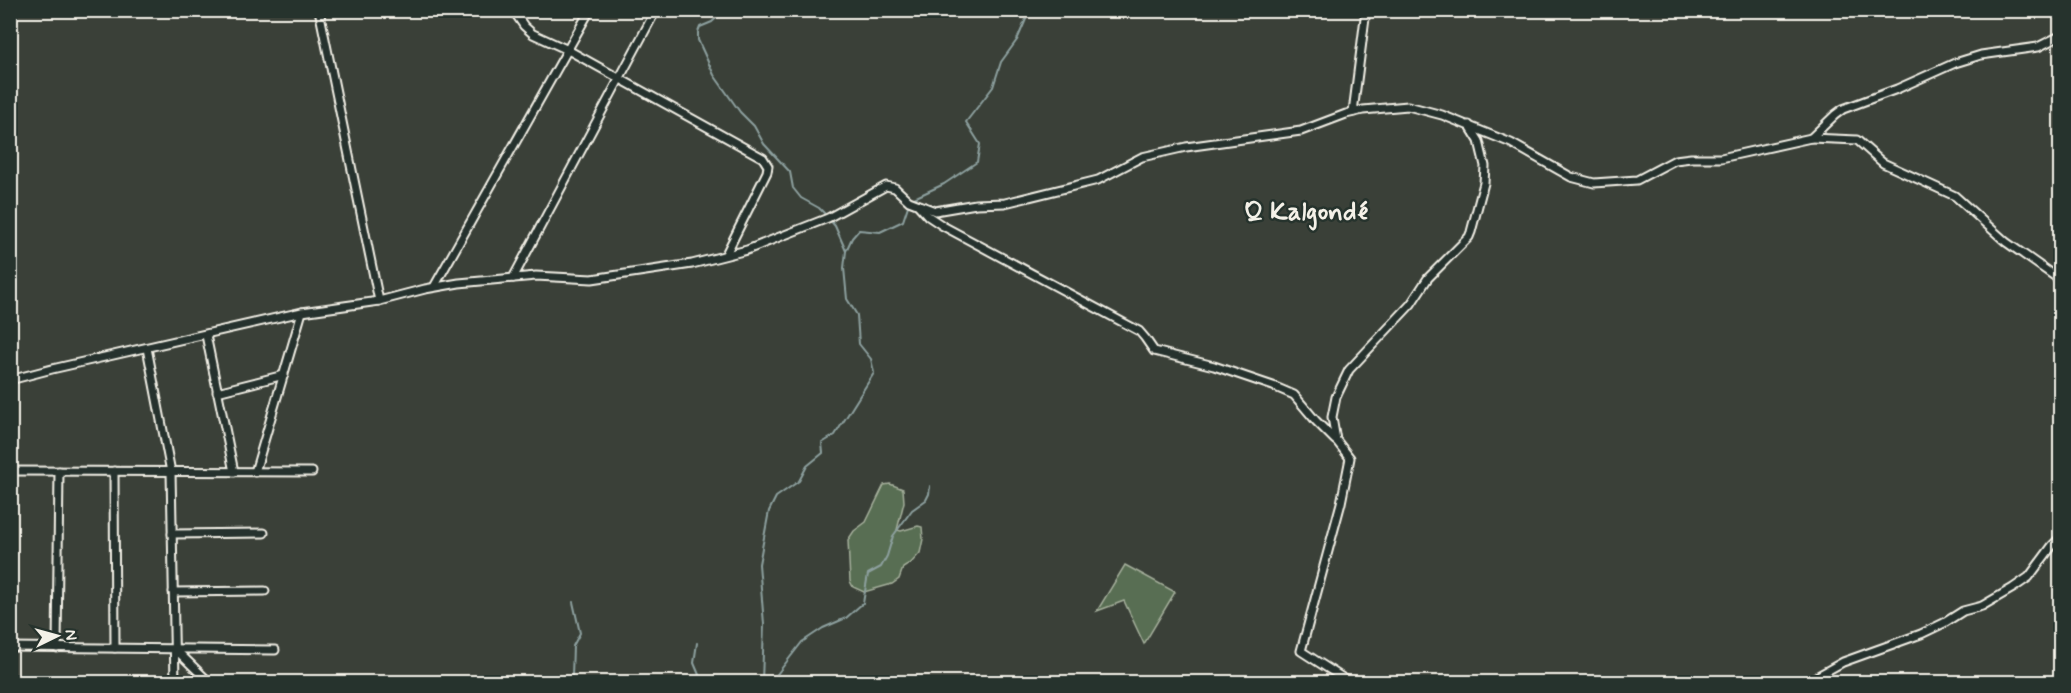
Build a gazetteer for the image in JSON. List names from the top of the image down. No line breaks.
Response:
{"districts":["Q Kalgondé"],"north":"right"}
